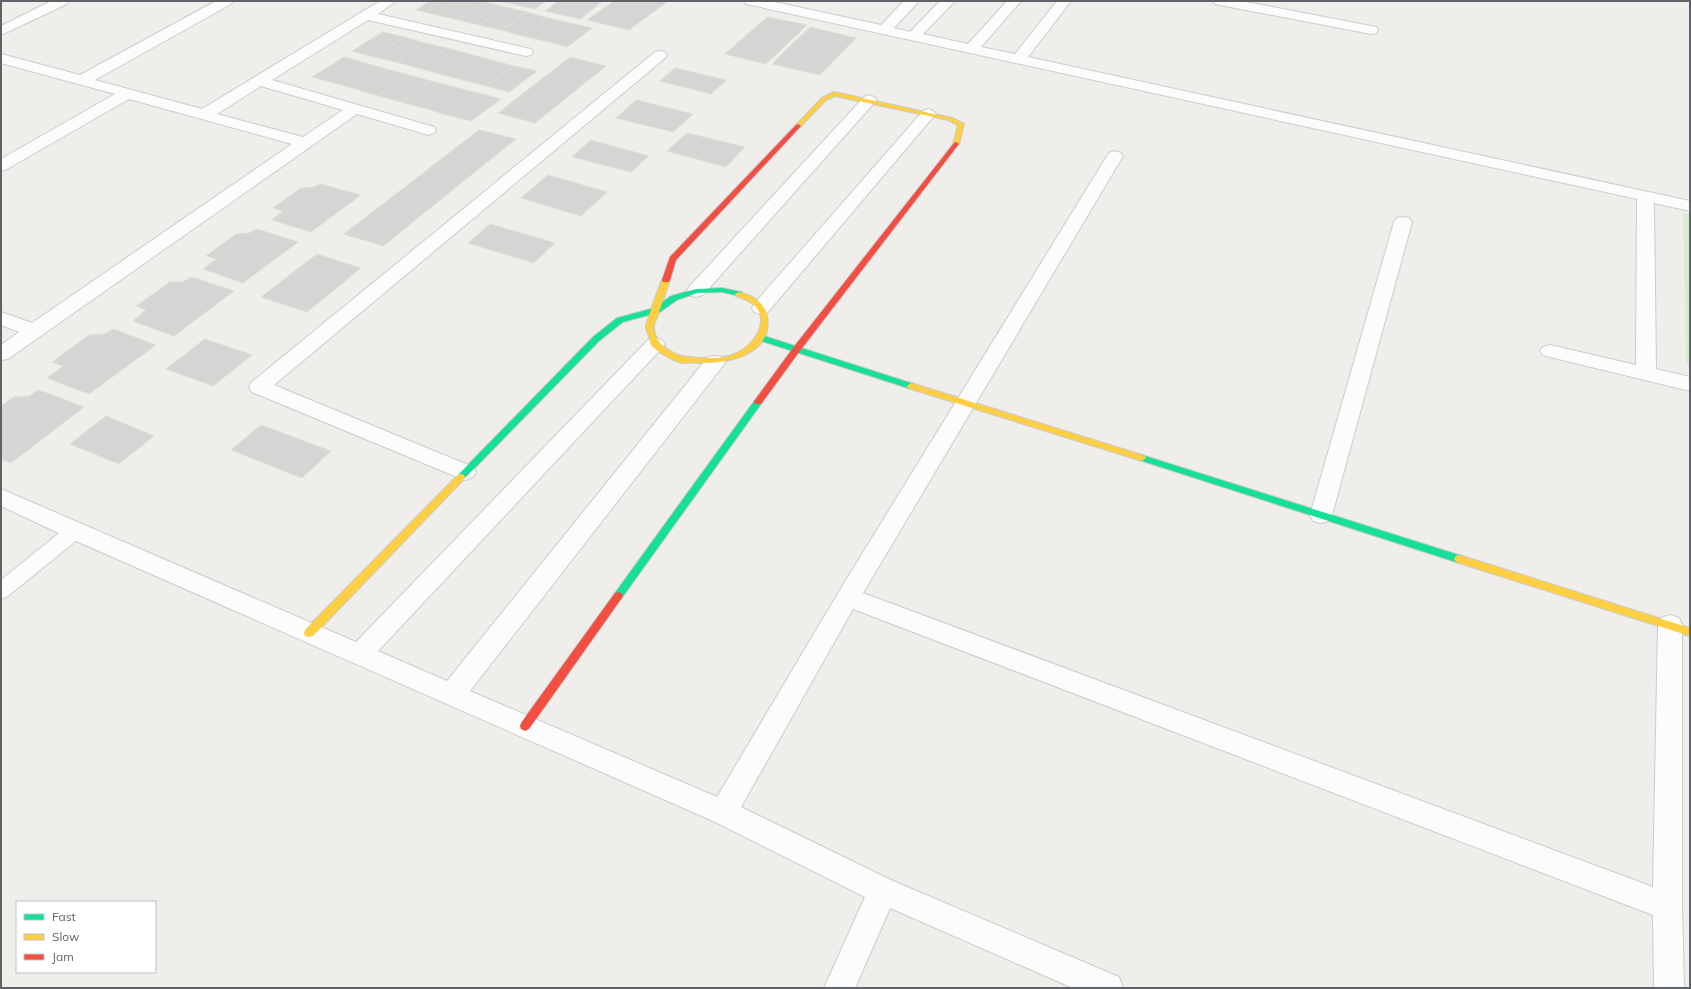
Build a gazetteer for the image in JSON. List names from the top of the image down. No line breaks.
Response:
{"legend":["Fast","Slow","Jam"]}
